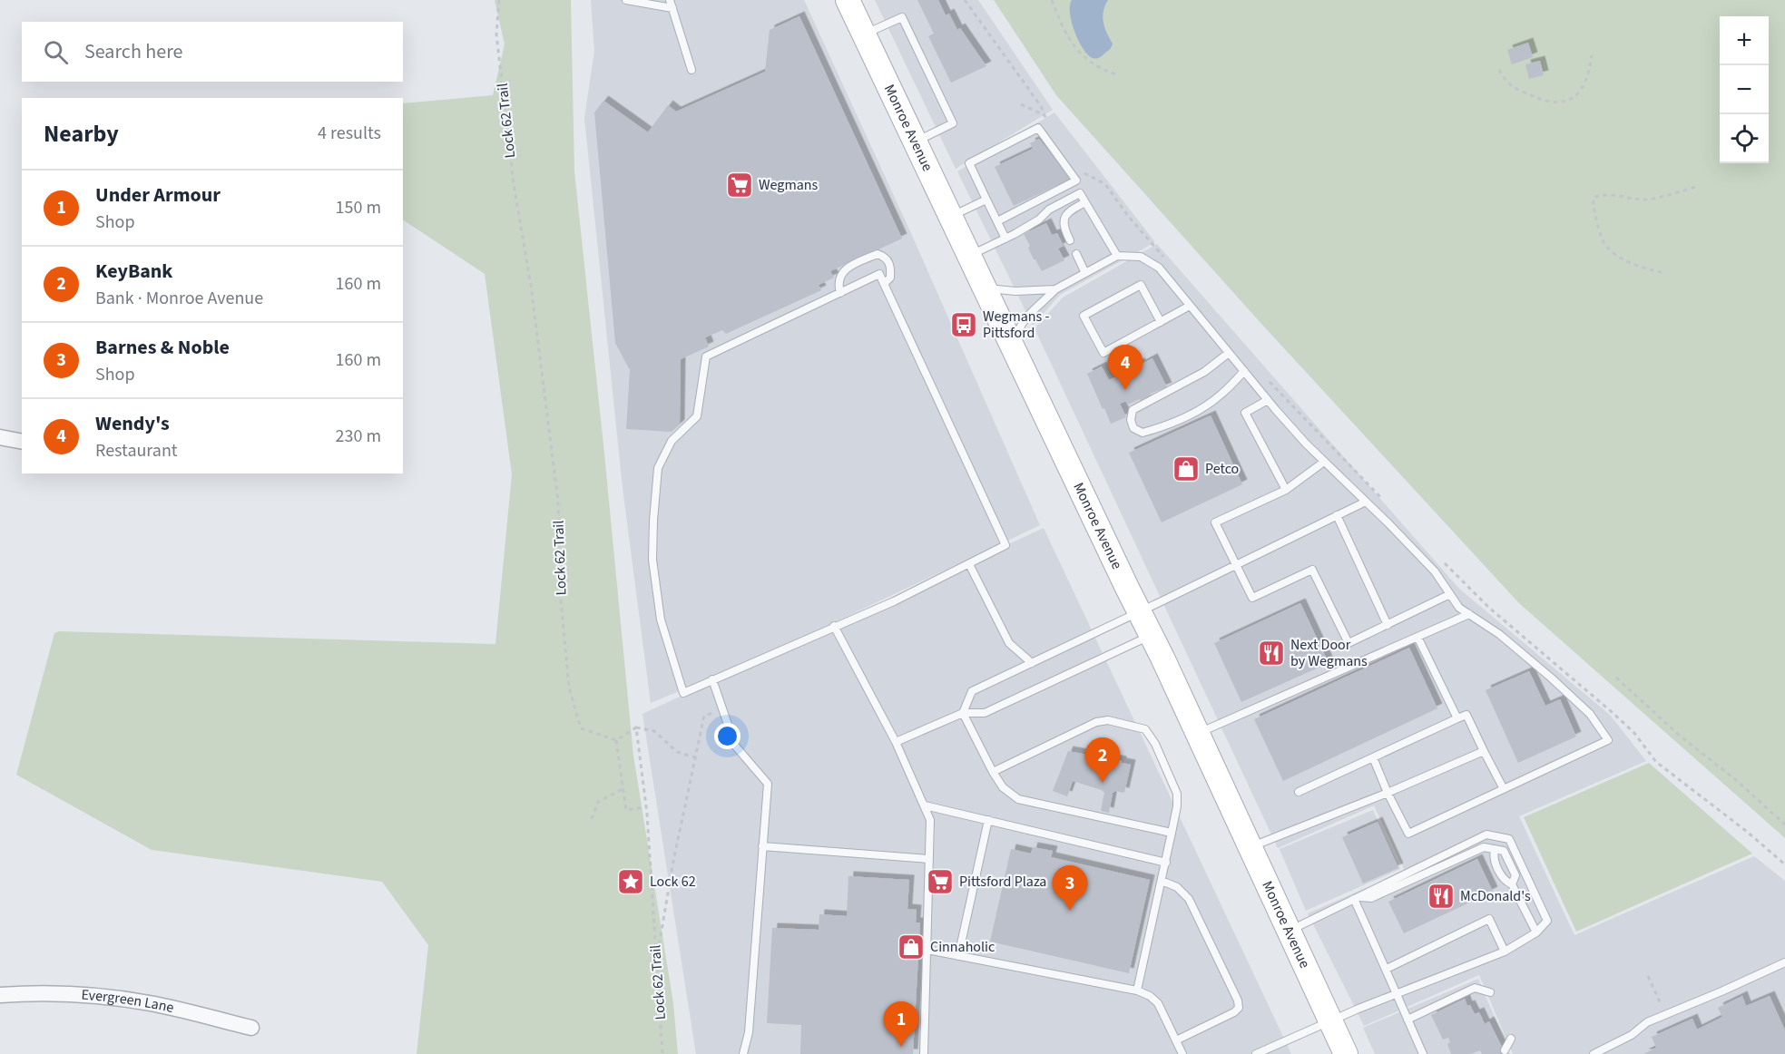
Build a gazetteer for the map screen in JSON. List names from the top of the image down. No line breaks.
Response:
{"streets":{"main road":["Monroe Avenue"],"street":["Evergreen Lane"],"path":["Lock 62 Trail"]},"places":{"supermarket":["Wegmans","Pittsford Plaza"],"bus stop":["Wegmans - Pittsford"],"shop":["Petco","Cinnaholic"],"restaurant":["Next Door by Wegmans","McDonald's"],"place":["Lock 62"]},"page":{"map_buttons":["+","−"],"search":"Search here","heading":["Nearby","4 results"],"list":[{"mark":"1","name":"Under Armour","note":"Shop","value":"150 m"},{"mark":"2","name":"KeyBank","note":"Bank · Monroe Avenue","value":"160 m"},{"mark":"3","name":"Barnes & Noble","note":"Shop","value":"160 m"},{"mark":"4","name":"Wendy's","note":"Restaurant","value":"230 m"}],"pins":["4","2","3","1"]}}
